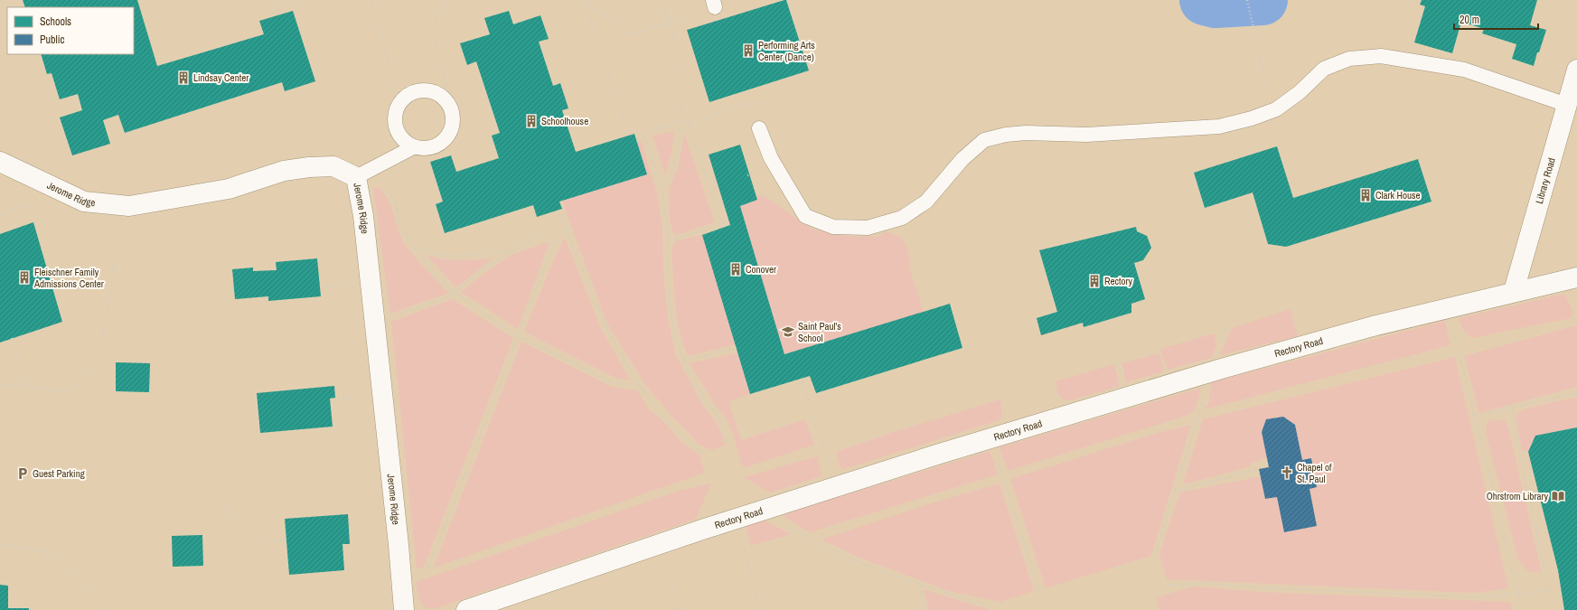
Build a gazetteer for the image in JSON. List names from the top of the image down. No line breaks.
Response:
{"streets":{"street":["Library Road","Jerome Ridge","Rectory Road"]},"crossings":[["Library Road","Rectory Road"]],"places":{"building":["Performing Arts Center (Dance)","Lindsay Center","Schoolhouse","Clark House","Conover","Fleischner Family Admissions Center","Rectory"],"school or university":["Saint Paul's School"],"church":["Chapel of St. Paul"],"parking":["Guest Parking"],"library":["Ohrstrom Library"]},"legend":["Schools","Public"],"scale_bar":"20 m"}
